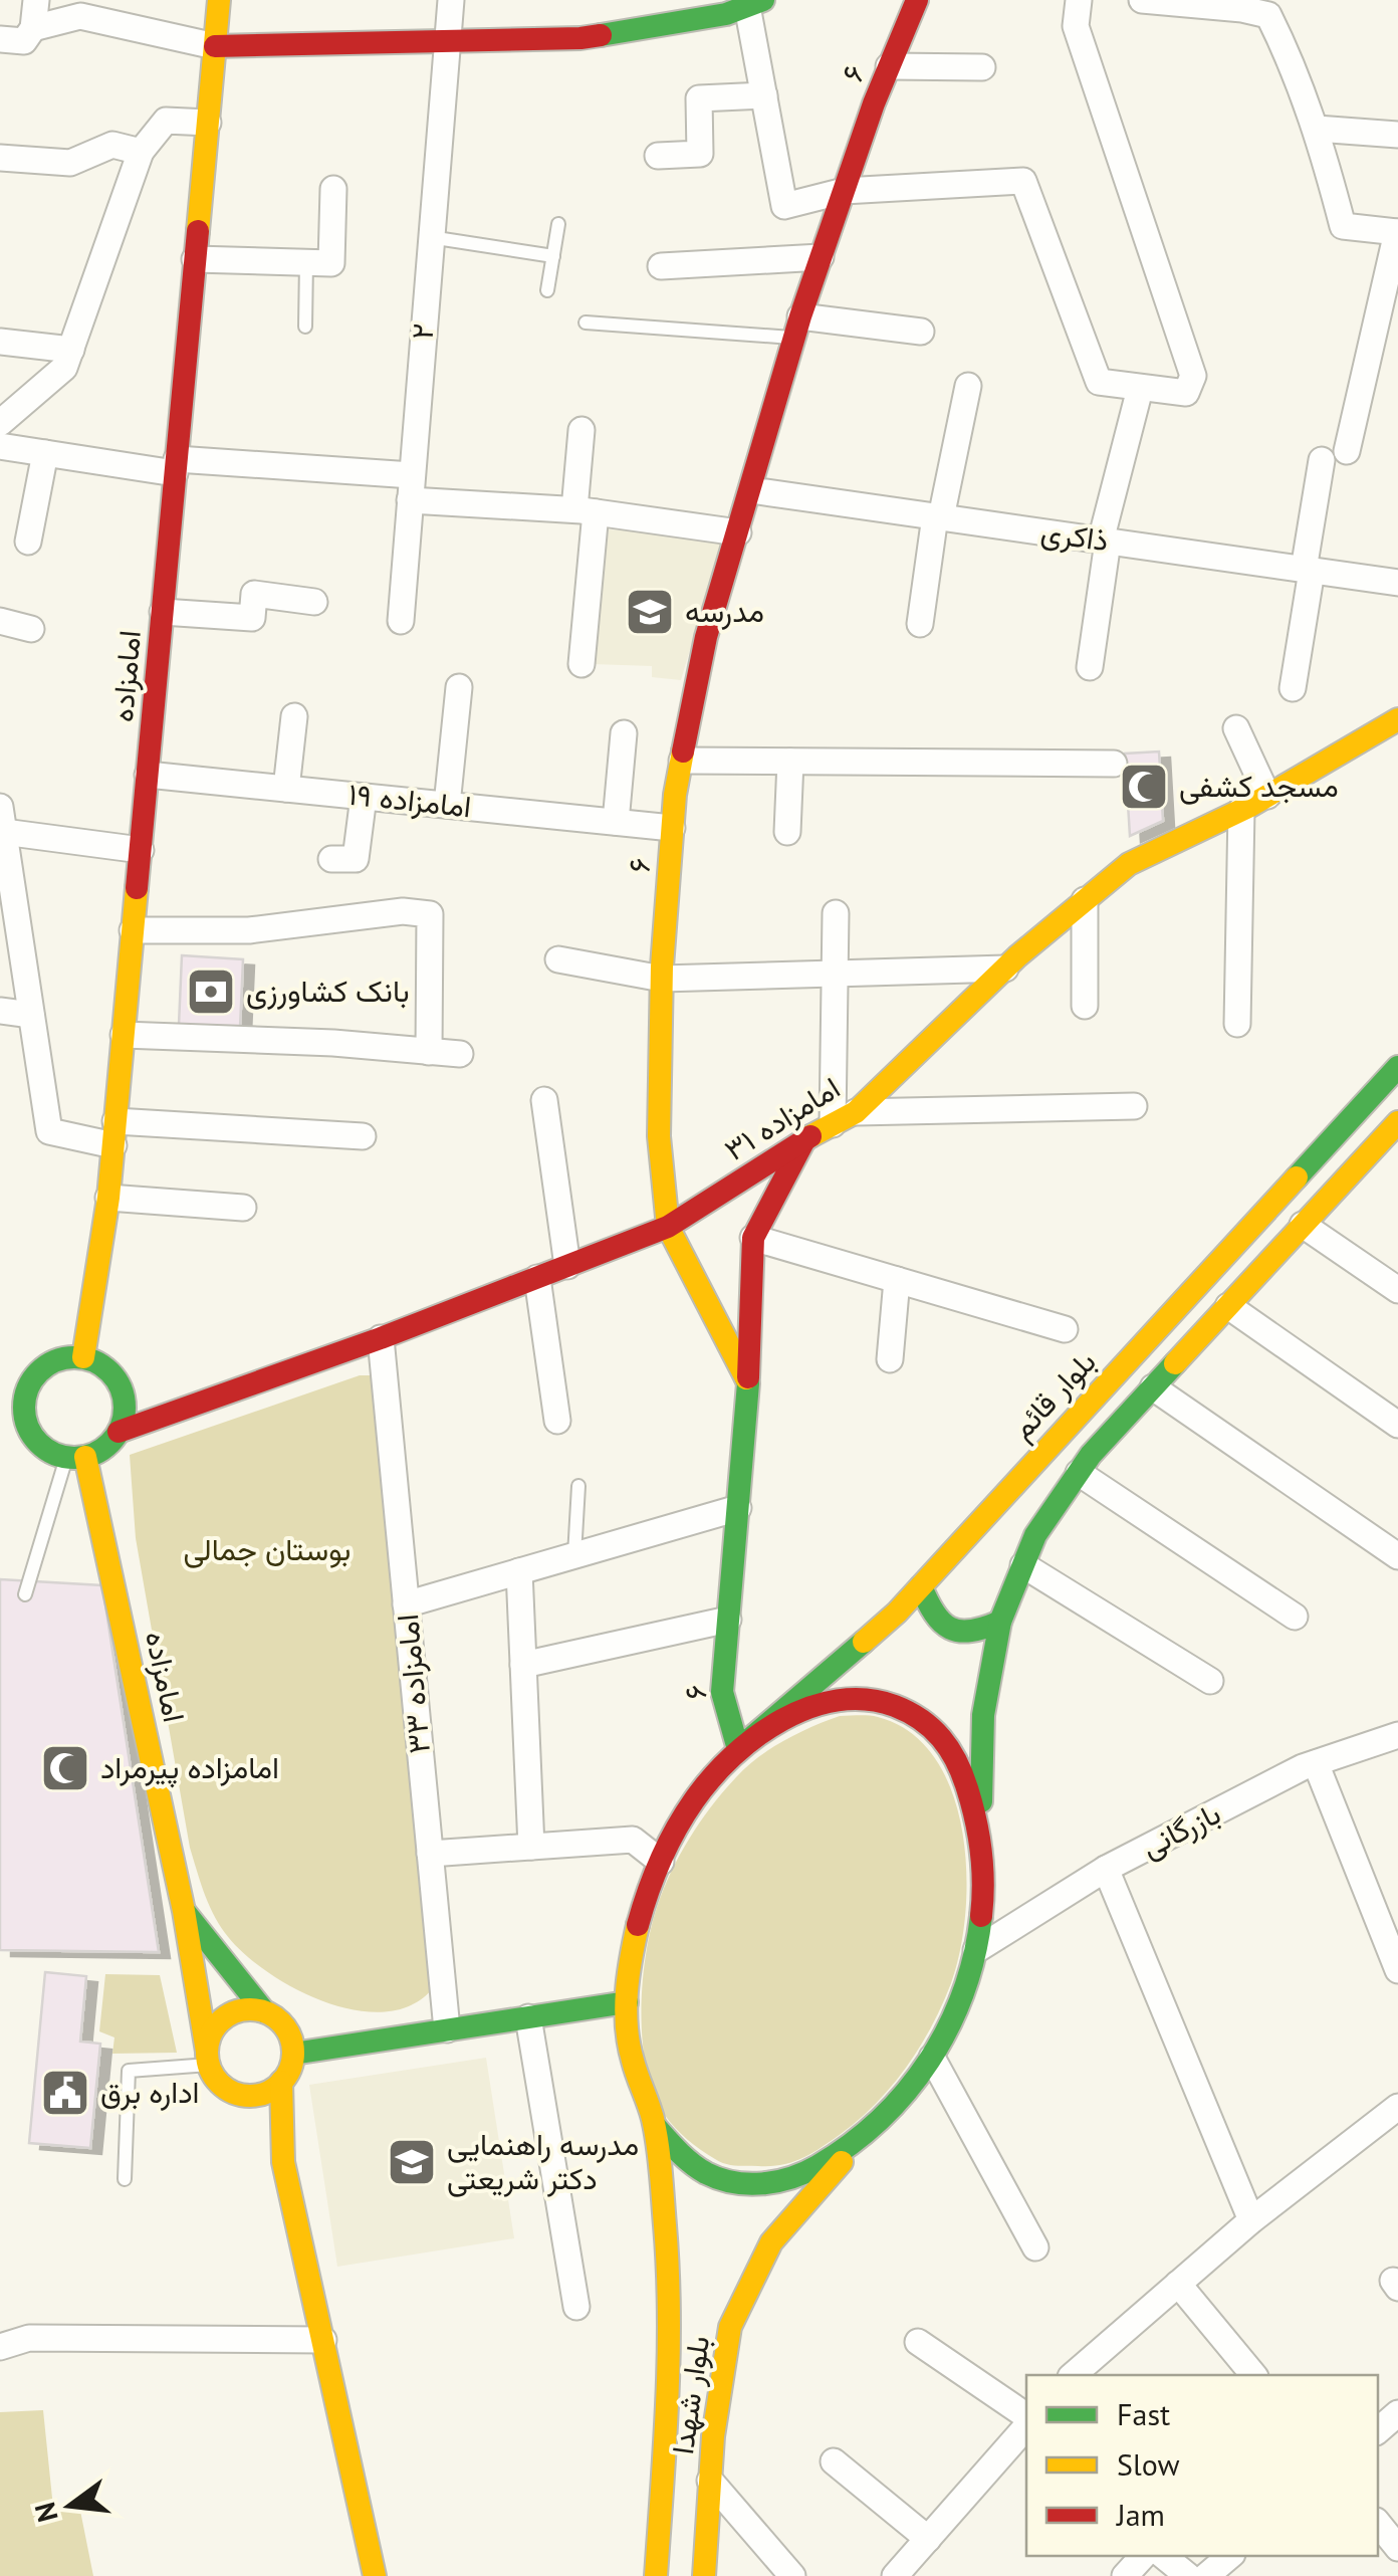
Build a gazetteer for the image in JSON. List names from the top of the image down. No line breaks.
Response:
{"streets":{"main road":["۶","امامزاده","امامزاده ۳۱","بلوار قائم","بلوار شهدا"],"street":["۲","ذاکری","امامزاده ۱۹","امامزاده ۳۳","بازرگانی"]},"crossings":[["۶","ذاکری"],["۶","امامزاده ۱۹"],["۶","امامزاده ۳۱"],["۶","بلوار قائم"],["امامزاده","امامزاده ۱۹"],["امامزاده","امامزاده ۳۱"],["امامزاده ۳۱","امامزاده ۳۳"]],"parks":["بوستان جمالی"],"places":{"school or university":["مدرسه","مدرسه راهنمایی دکتر شریعتی"],"mosque":["مسجد کشفی","امامزاده پیرمراد"],"bank":["بانک کشاورزی"],"public building":["اداره برق"]},"legend":["Fast","Slow","Jam"],"north":"left"}
